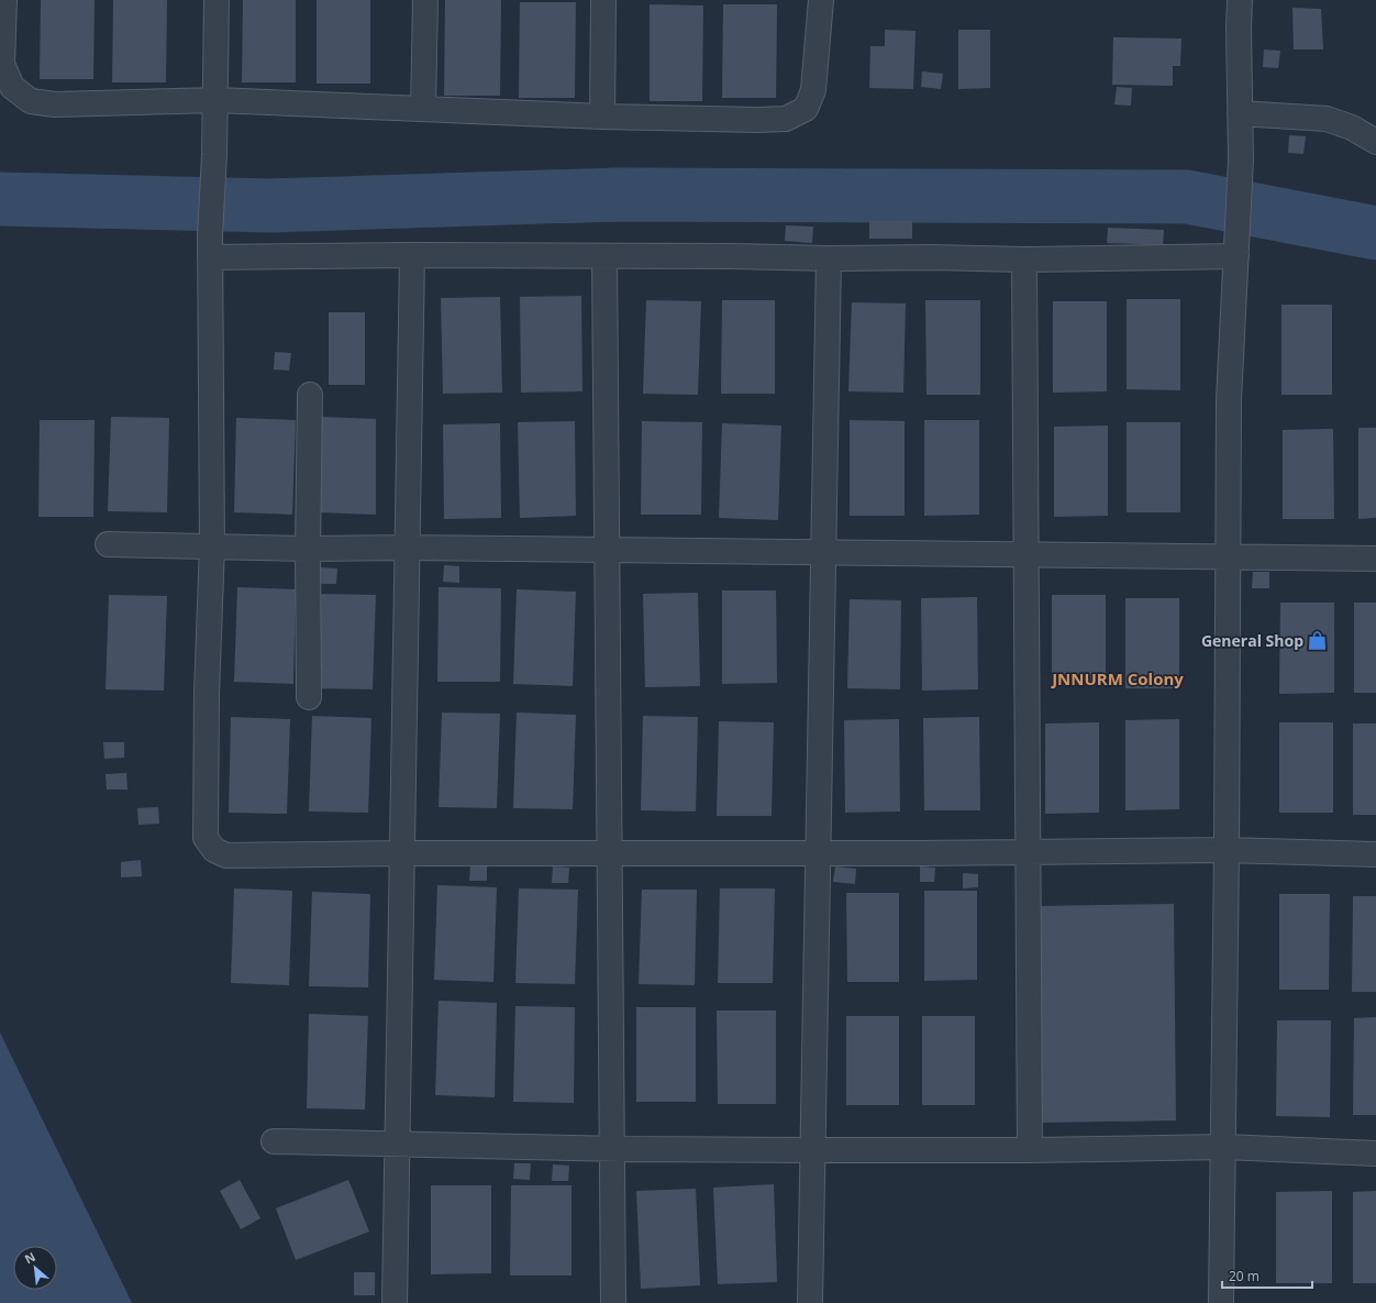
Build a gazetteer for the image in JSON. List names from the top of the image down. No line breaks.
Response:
{"districts":["JNNURM Colony"],"places":{"shop":["General Shop"]},"scale_bar":"20 m","north":"top left"}
